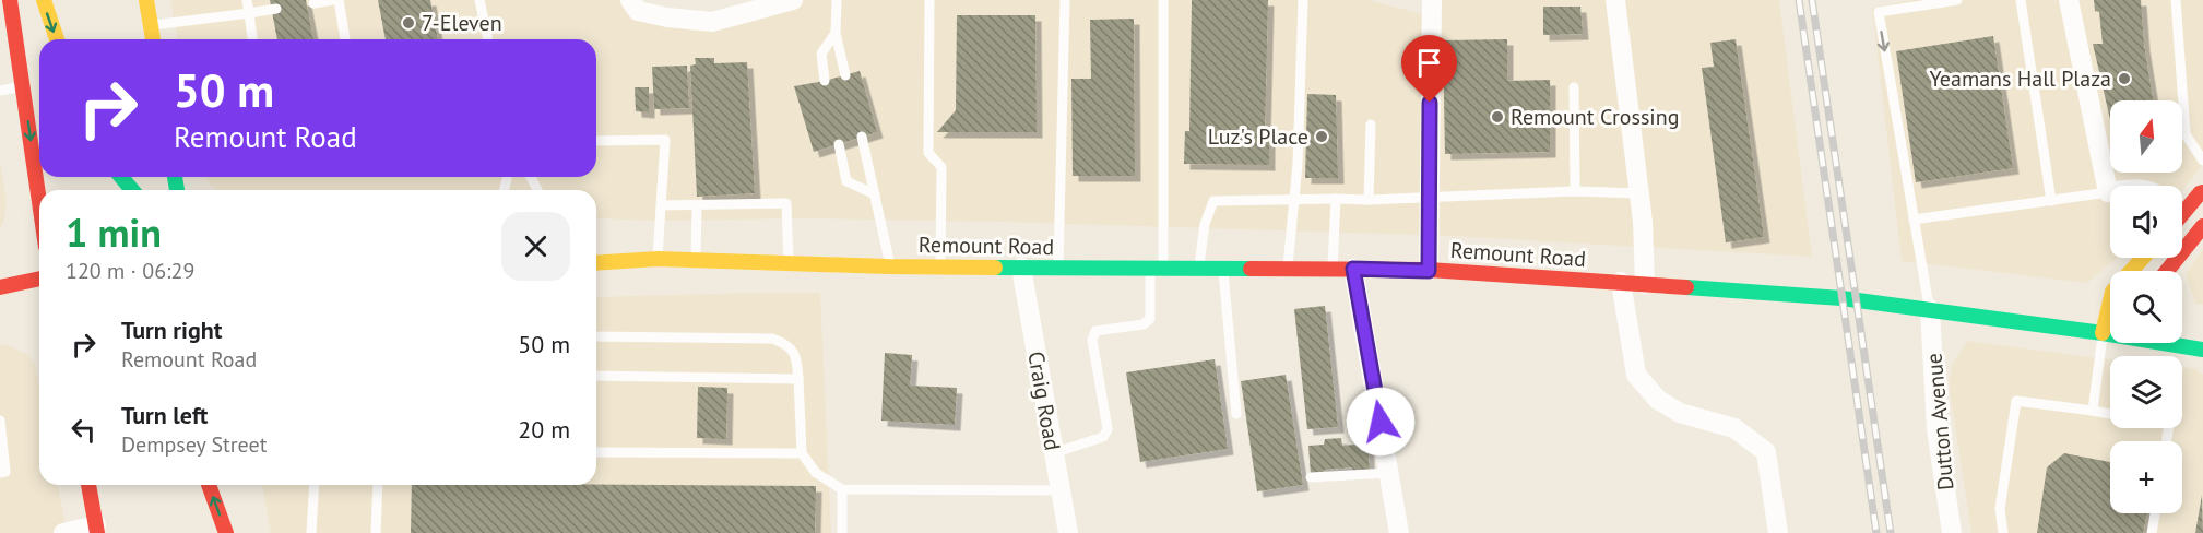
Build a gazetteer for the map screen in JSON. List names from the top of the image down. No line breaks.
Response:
{"streets":{"main road":["Remount Road"],"street":["Craig Road","Dutton Avenue"]},"crossings":[["Remount Road","Craig Road"],["Remount Road","Dutton Avenue"]],"places":["7-Eleven","Yeamans Hall Plaza","Remount Crossing","Luz's Place"],"north":"top","page":{"turn":["50 m","Remount Road"],"map_buttons":"+","heading":["1 min","120 m · 06:29"],"list":[{"name":"Turn right","note":"Remount Road","value":"50 m"},{"name":"Turn left","note":"Dempsey Street","value":"20 m"}]}}
